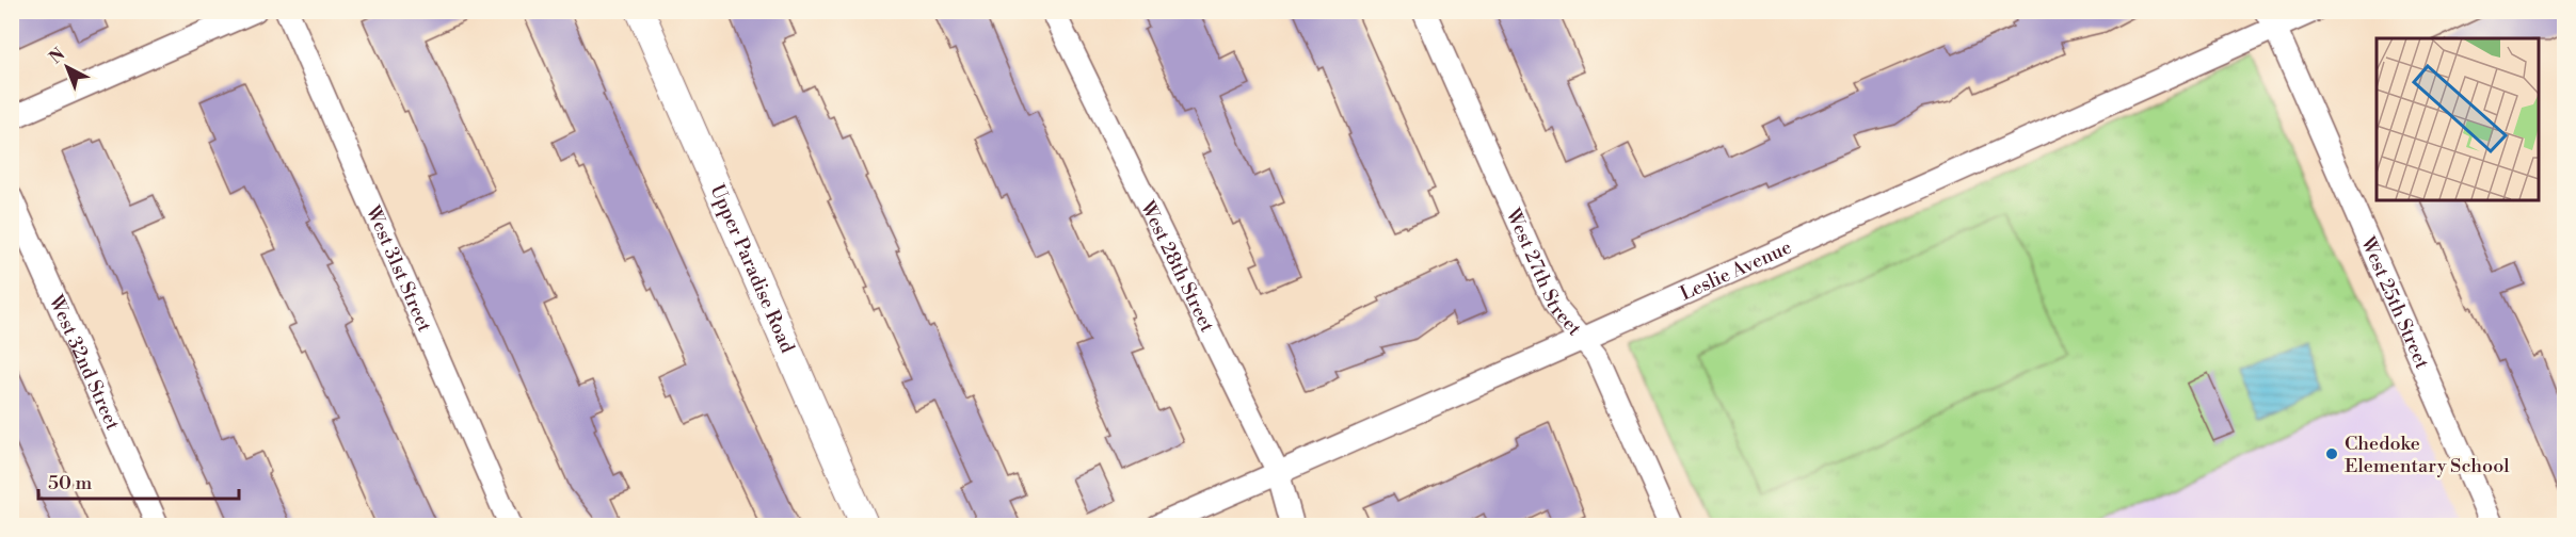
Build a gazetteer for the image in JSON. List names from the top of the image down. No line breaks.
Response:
{"streets":{"street":["West 28th Street","West 31st Street","Upper Paradise Road","West 27th Street","Leslie Avenue","West 25th Street","West 32nd Street"]},"crossings":[["West 28th Street","Leslie Avenue"],["West 27th Street","Leslie Avenue"],["Leslie Avenue","West 25th Street"]],"places":["Chedoke Elementary School"],"scale_bar":"50 m","north":"top left"}
